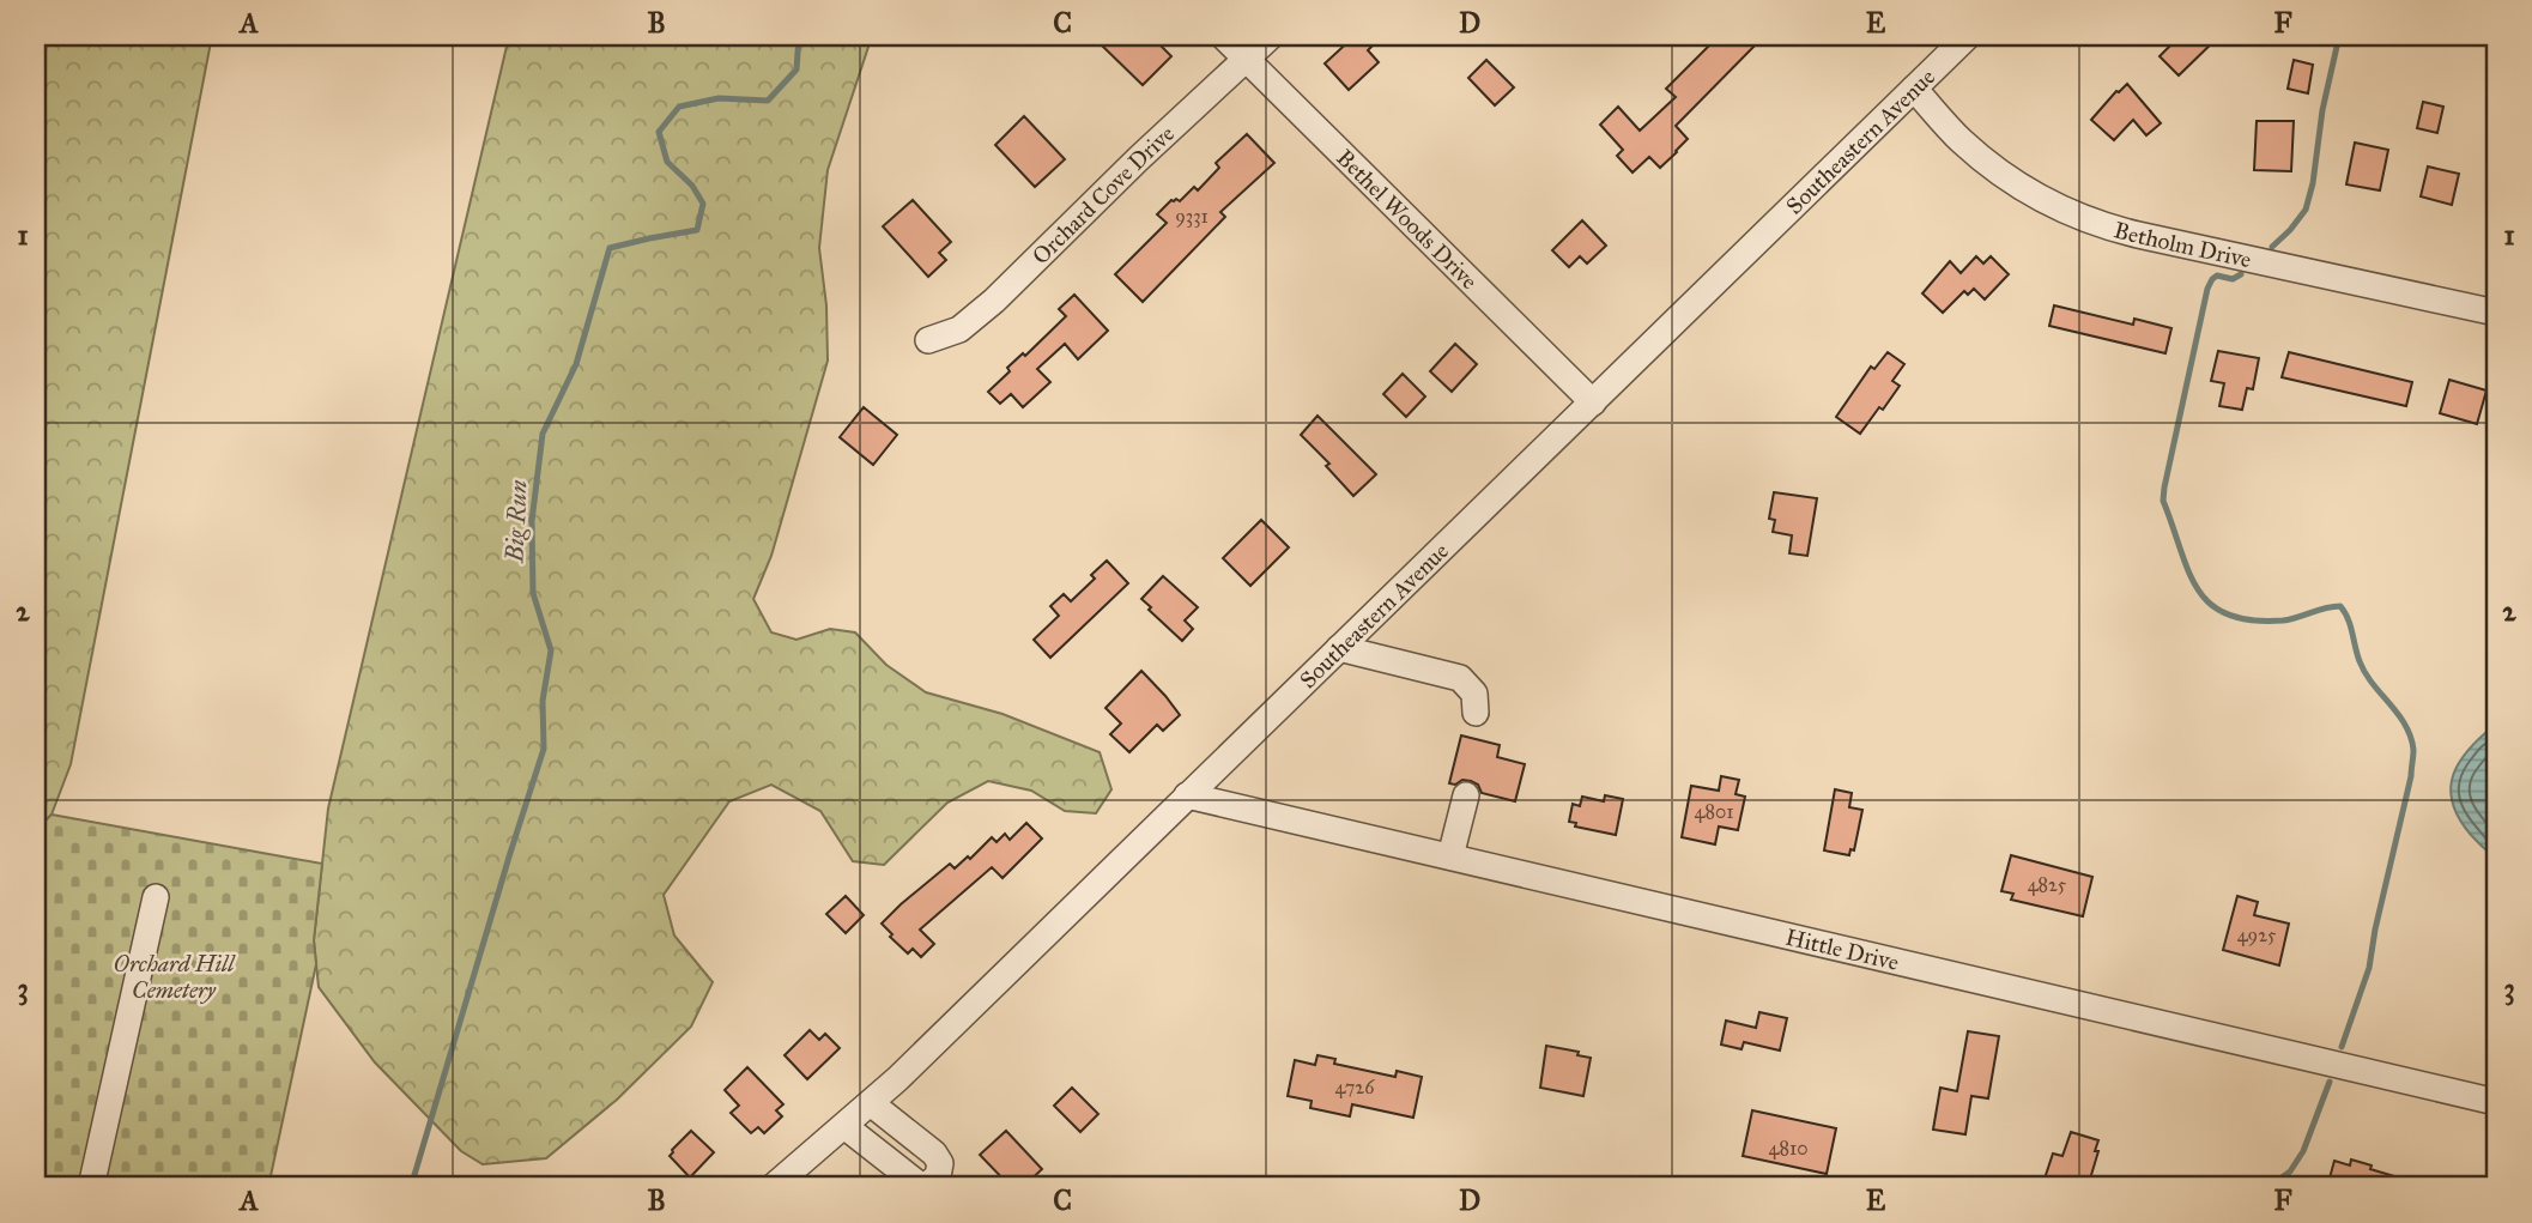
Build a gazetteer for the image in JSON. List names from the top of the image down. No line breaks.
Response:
{"streets":{"street":["Southeastern Avenue","Orchard Cove Drive","Bethel Woods Drive","Betholm Drive","Hittle Drive"]},"crossings":[["Southeastern Avenue","Bethel Woods Drive"],["Southeastern Avenue","Betholm Drive"],["Southeastern Avenue","Hittle Drive"],["Orchard Cove Drive","Bethel Woods Drive"]],"water":["Big Run"],"parks":["Orchard Hill Cemetery"],"house_numbers":["9331","4801","4825","4925","4726","4810"],"grid":{"columns":["A","B","C","D","E","F"],"rows":["1","2","3"]}}
